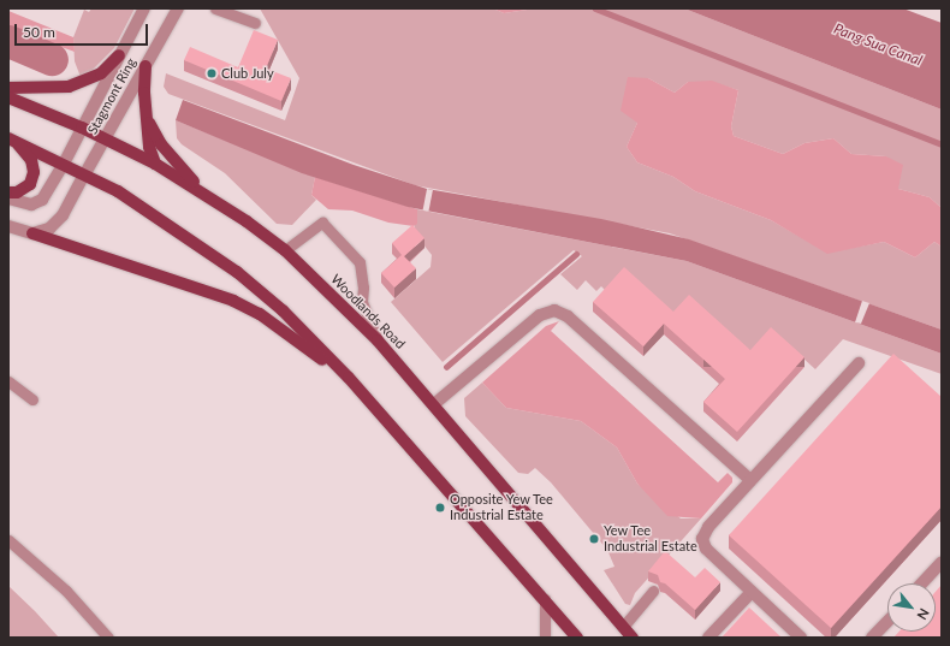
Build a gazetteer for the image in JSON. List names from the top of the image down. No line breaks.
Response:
{"streets":{"main road":["Woodlands Road"],"street":["Stagmont Ring"]},"crossings":[["Stagmont Ring","Woodlands Road"]],"water":["Pang Sua Canal"],"places":["Club July","Opposite Yew Tee Industrial Estate","Yew Tee Industrial Estate"],"scale_bar":"50 m","north":"bottom right"}
